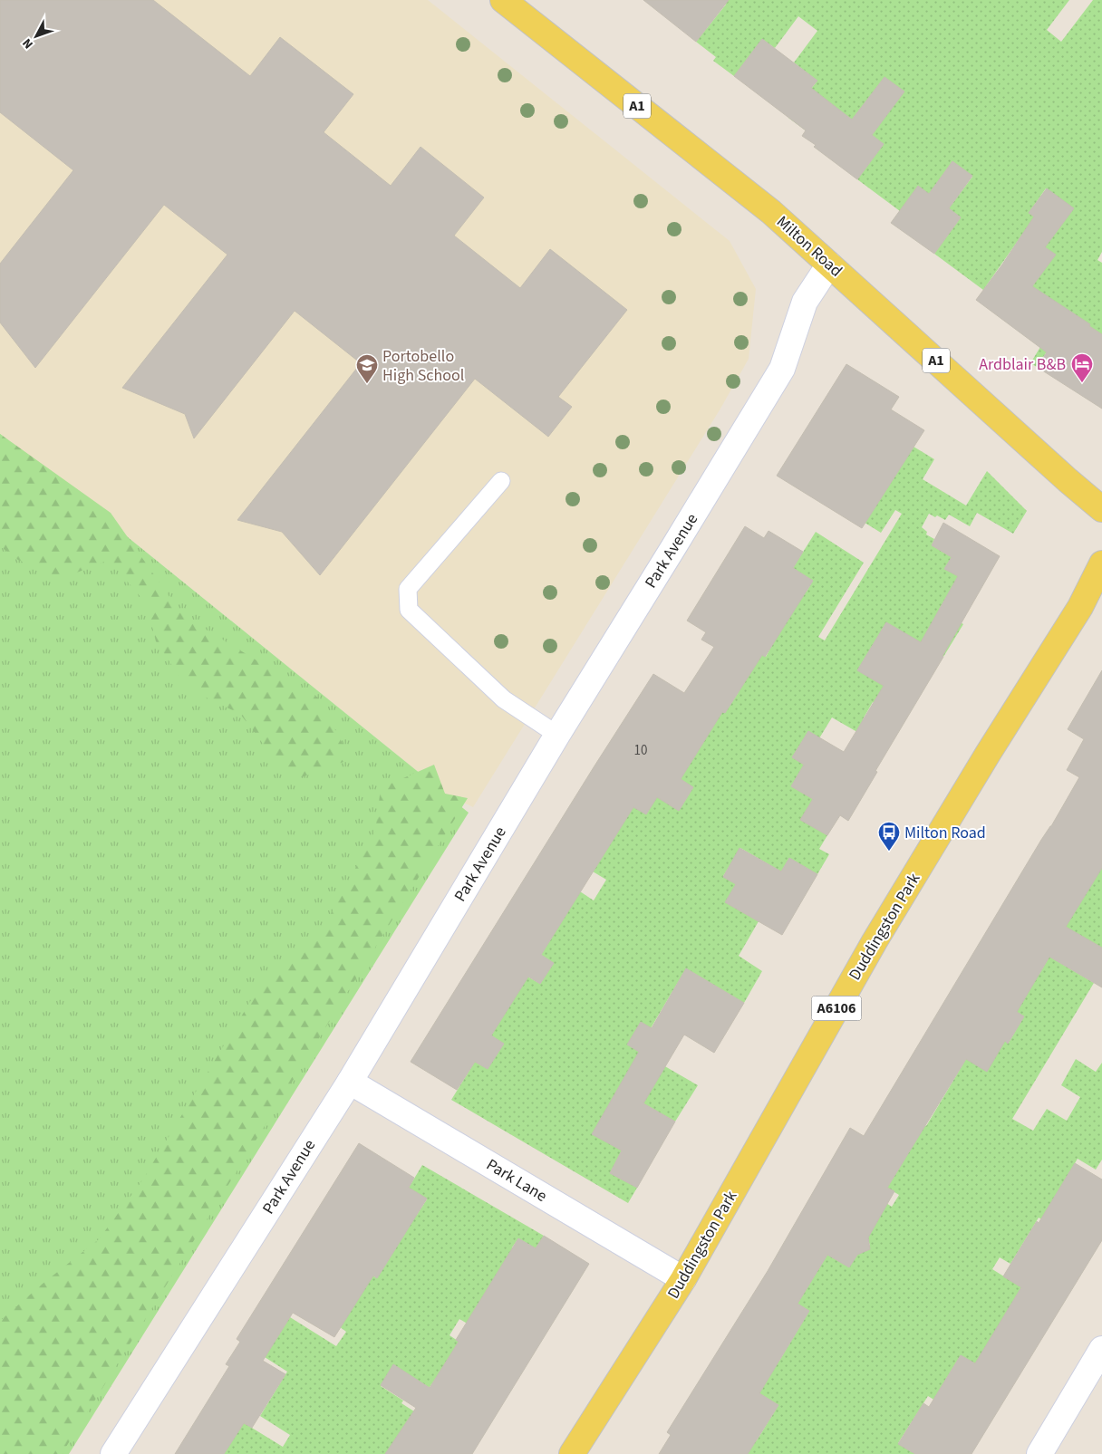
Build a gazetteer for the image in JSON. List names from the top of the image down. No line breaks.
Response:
{"streets":{"main road":["A1","Milton Road","Duddingston Park","A6106"],"street":["Park Avenue","Park Lane"]},"crossings":[["Milton Road","Park Avenue"],["Park Avenue","Park Lane"],["Duddingston Park","Park Lane"]],"places":{"hotel":["Ardblair B&B"],"school or university":["Portobello High School"],"bus stop":["Milton Road"]},"house_numbers":["10"],"north":"bottom left"}
